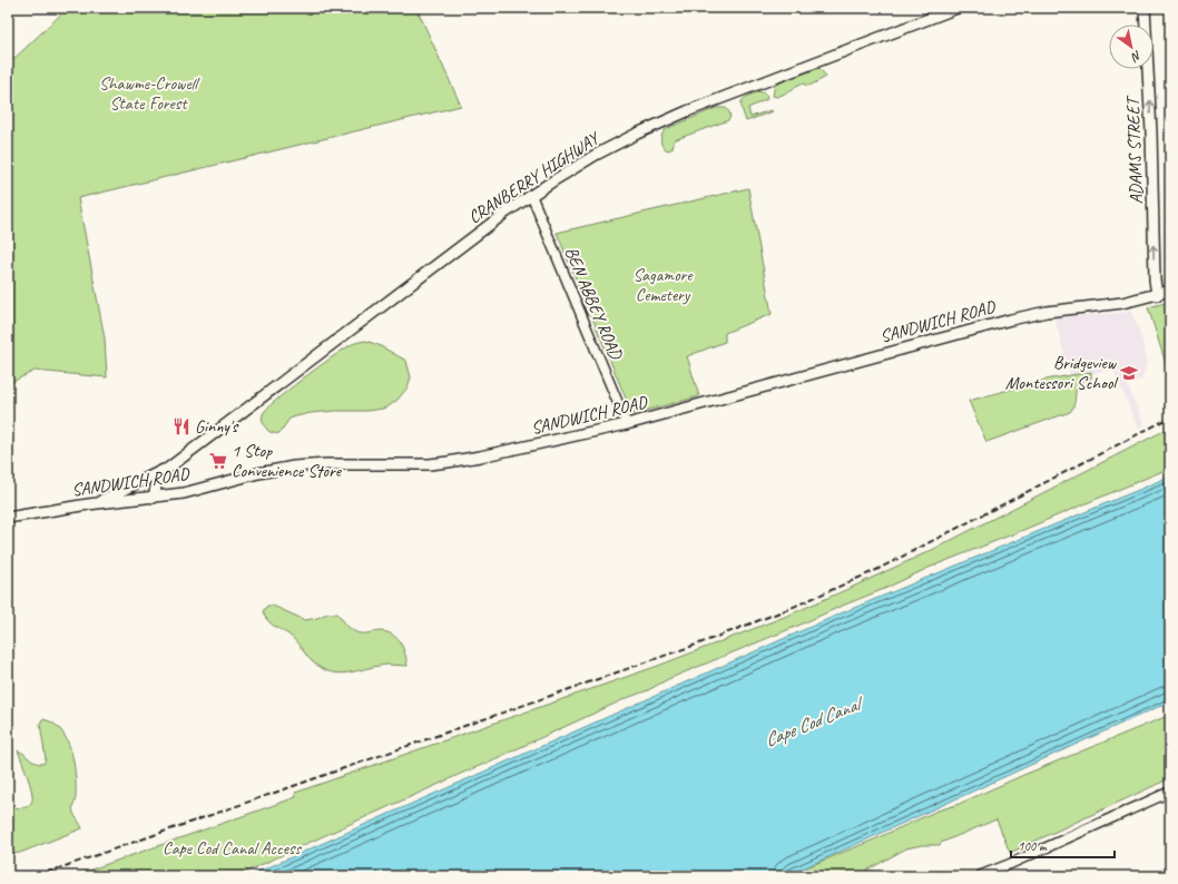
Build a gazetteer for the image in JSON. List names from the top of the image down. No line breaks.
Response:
{"streets":{"main road":["ADAMS STREET","CRANBERRY HIGHWAY","SANDWICH ROAD"],"street":["BEN ABBEY ROAD"]},"crossings":[["ADAMS STREET","SANDWICH ROAD"],["CRANBERRY HIGHWAY","BEN ABBEY ROAD"],["CRANBERRY HIGHWAY","SANDWICH ROAD"],["BEN ABBEY ROAD","SANDWICH ROAD"]],"one_way":["ADAMS STREET"],"water":["Cape Cod Canal"],"parks":["Shawme-Crowell State Forest","Sagamore Cemetery","Cape Cod Canal Access"],"places":{"school or university":["Bridgeview Montessori School"],"restaurant":["Ginny's"],"supermarket":["1 Stop Convenience Store"]},"scale_bar":"100 m","north":"bottom right"}
